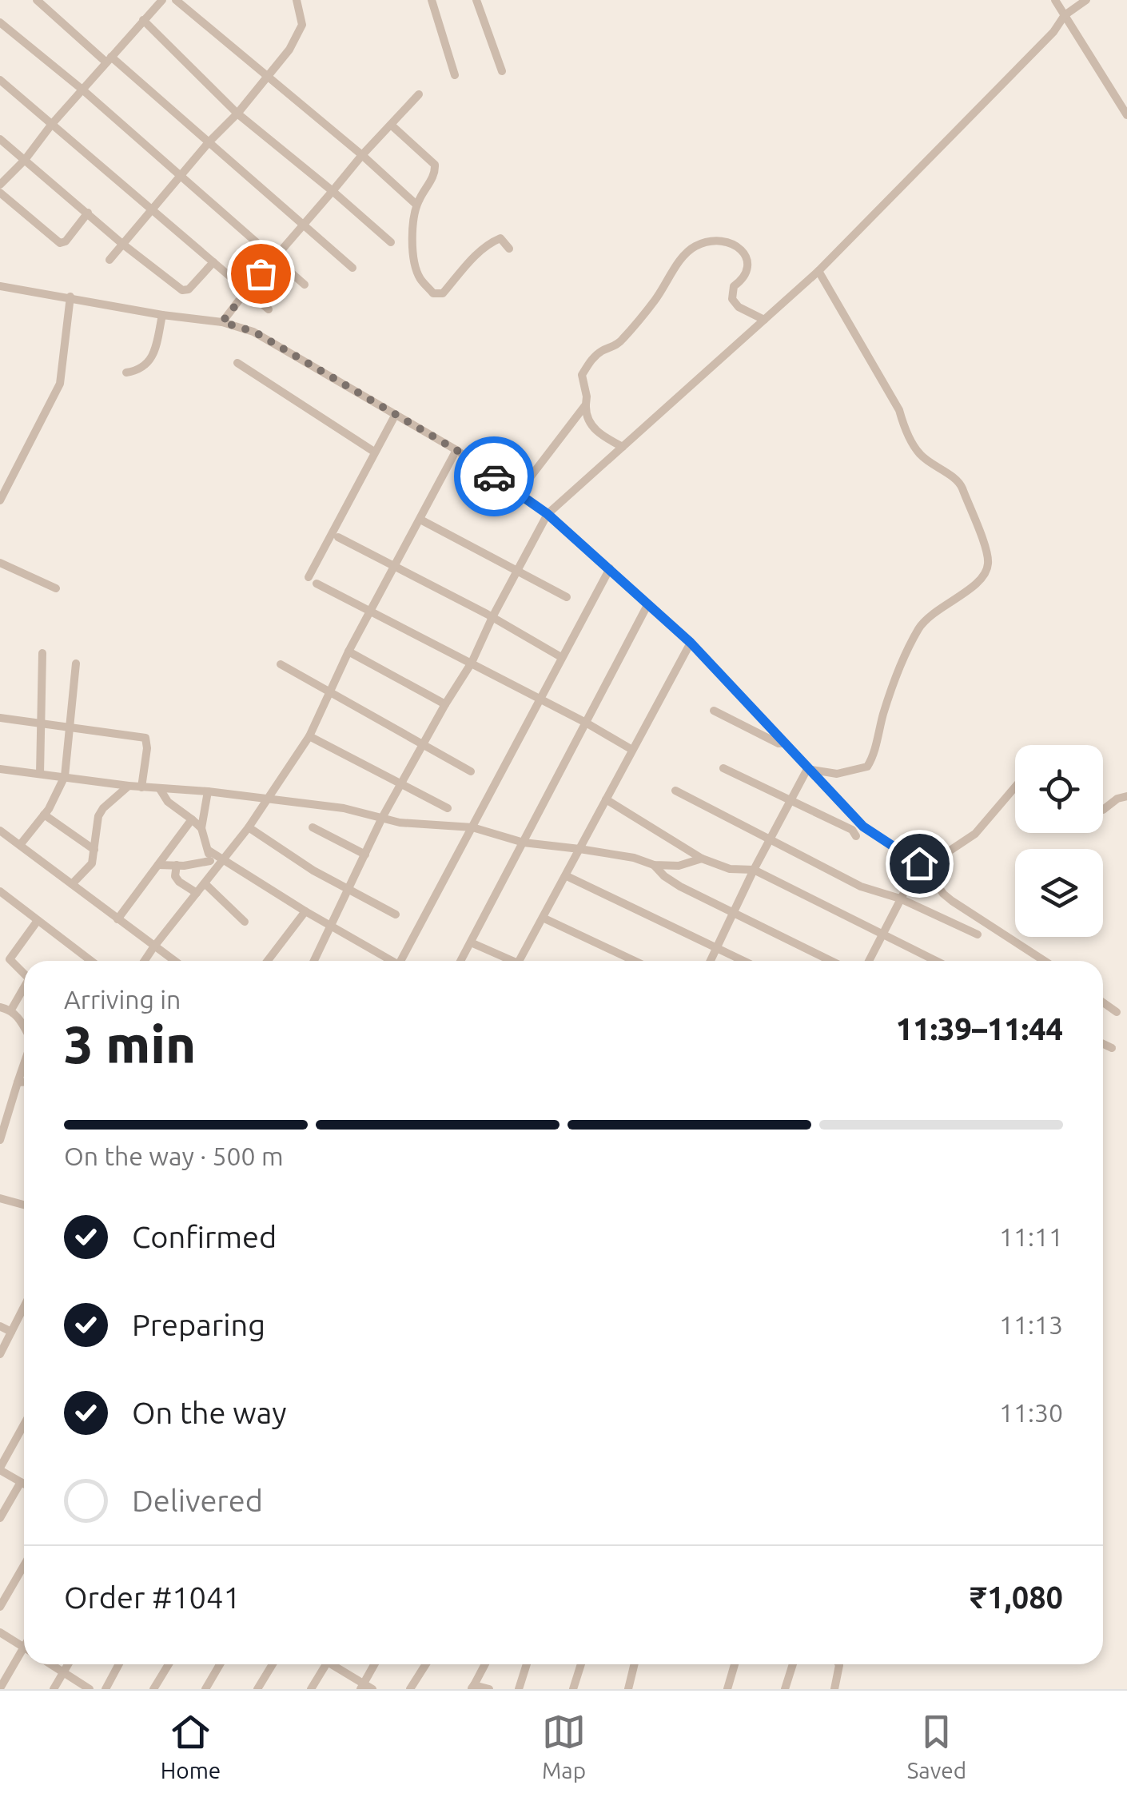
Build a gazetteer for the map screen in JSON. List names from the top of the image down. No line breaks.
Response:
{"page":{"heading":["3 min","Arriving in","11:39–11:44"],"panel":["Order #1041","₹1,080"],"bar":"On the way · 500 m","list":[["Confirmed","11:11"],["Preparing","11:13"],["On the way","11:30"],"Delivered"],"tabs":["Home","Map","Saved"]}}
